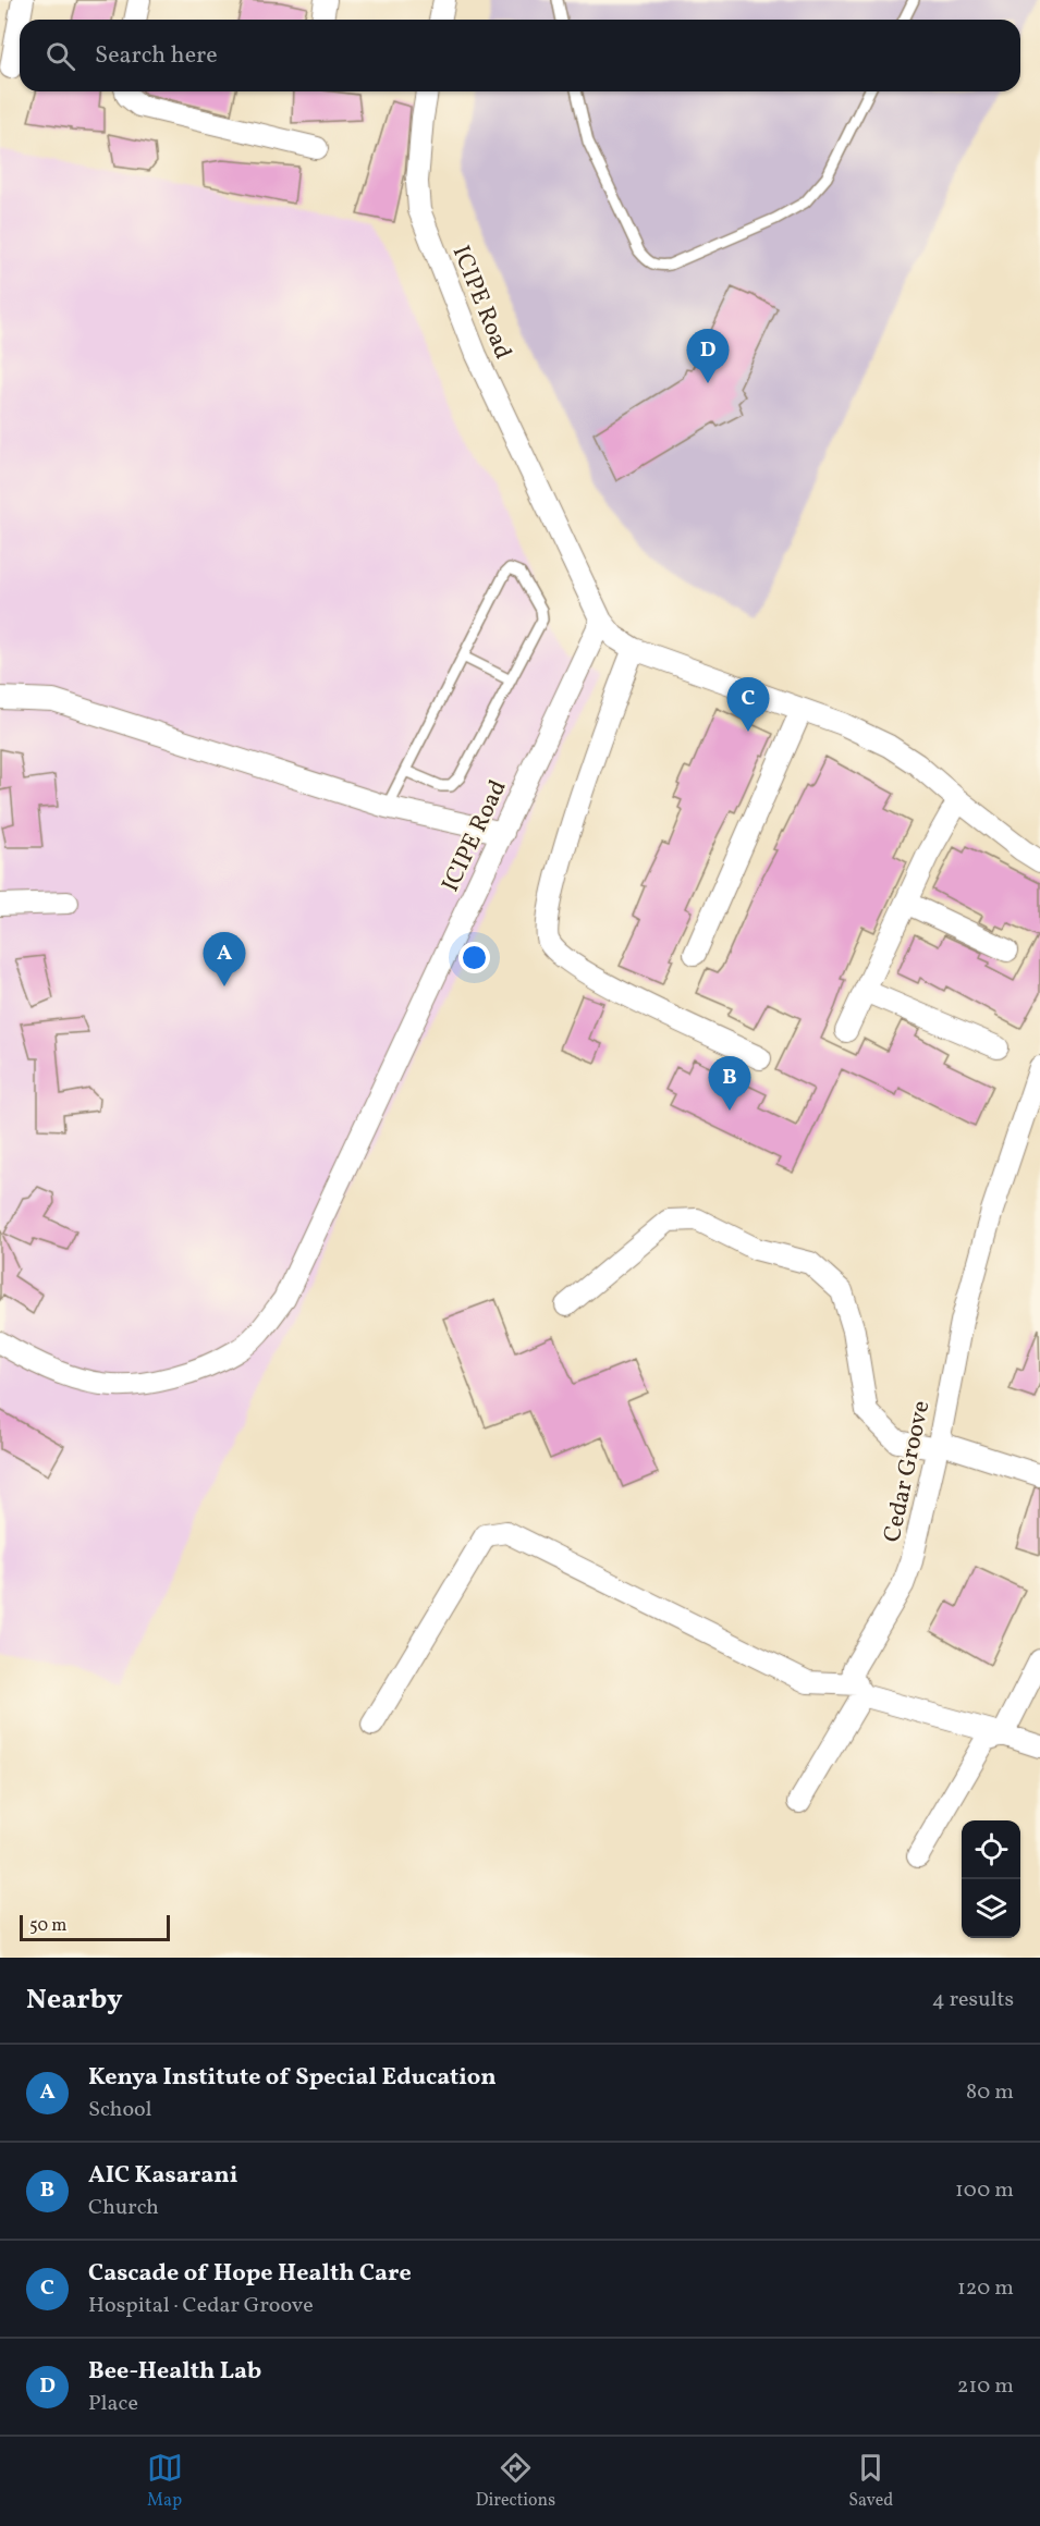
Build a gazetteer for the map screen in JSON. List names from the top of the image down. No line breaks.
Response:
{"streets":{"street":["ICIPE Road","Cedar Groove"]},"scale_bar":"50 m","page":{"search":"Search here","pins":["D","C","A","B"],"scale":"50 m","heading":["Nearby","4 results"],"list":[{"mark":"A","name":"Kenya Institute of Special Education","note":"School","value":"80 m"},{"mark":"B","name":"AIC Kasarani","note":"Church","value":"100 m"},{"mark":"C","name":"Cascade of Hope Health Care","note":"Hospital · Cedar Groove","value":"120 m"},{"mark":"D","name":"Bee-Health Lab","note":"Place","value":"210 m"}],"nav":["Map","Directions","Saved"]}}
